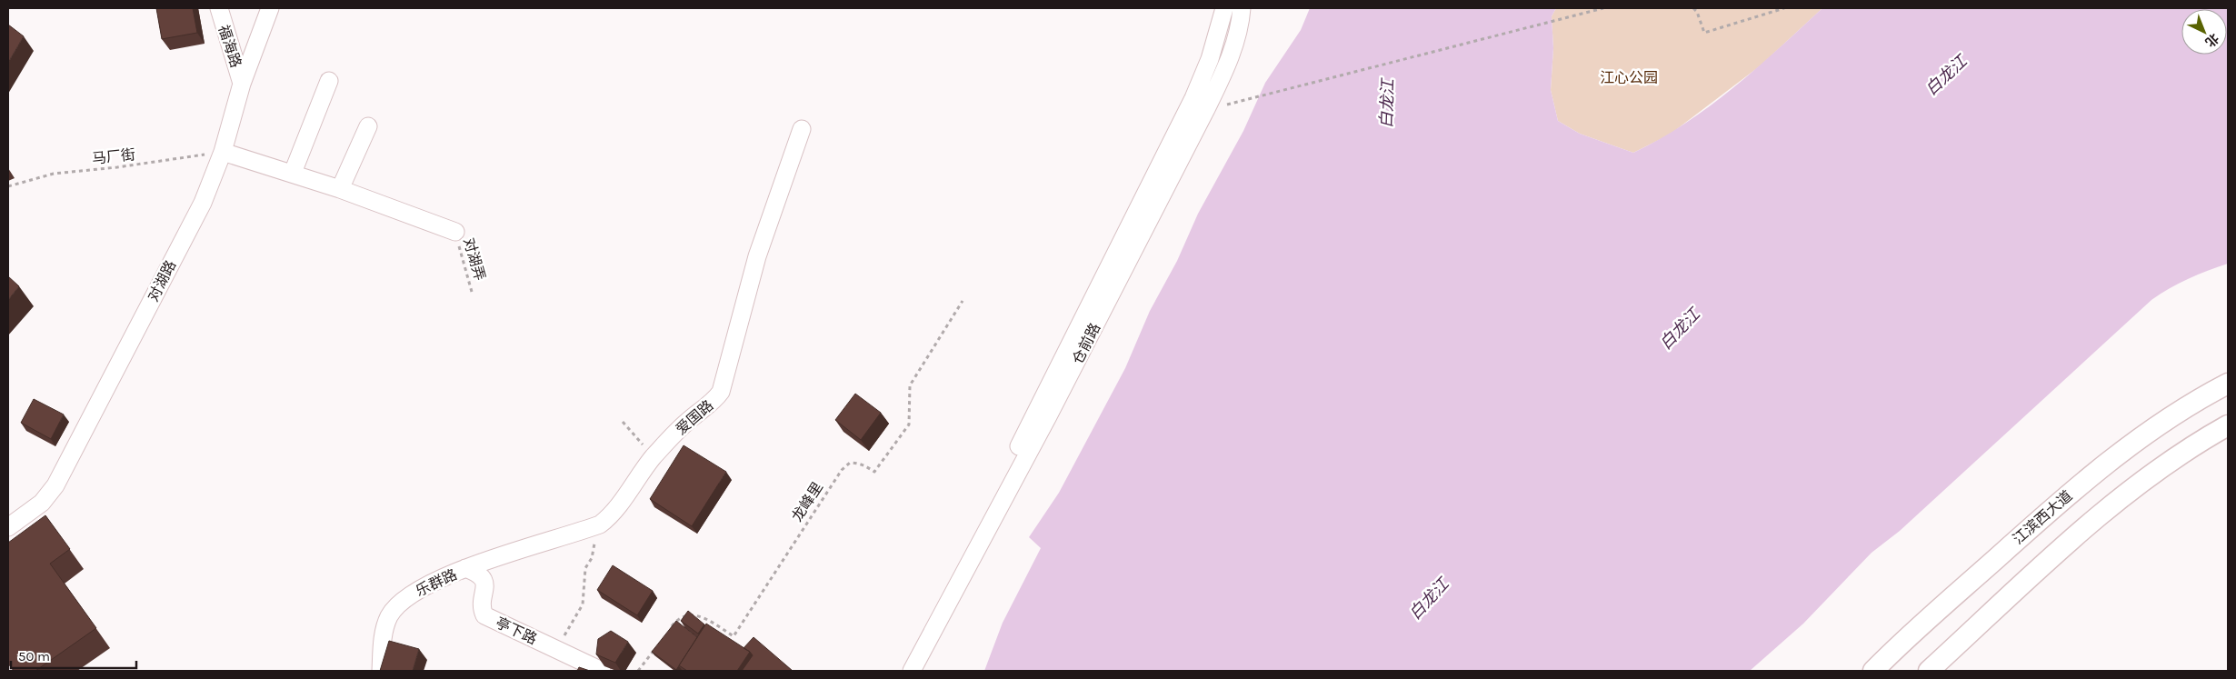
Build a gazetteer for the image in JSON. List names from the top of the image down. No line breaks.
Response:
{"streets":{"main road":["江滨西大道"],"street":["福海路","对湖路","仓前路","爱国路","乐群路","亭下路"],"path":["马厂街","对湖弄","龙峰里"]},"crossings":[["福海路","对湖路"],["马厂街","对湖路"],["爱国路","乐群路"],["爱国路","亭下路"],["乐群路","亭下路"]],"water":["白龙江"],"parks":["江心公园"],"scale_bar":"50 m","north":"bottom right"}
